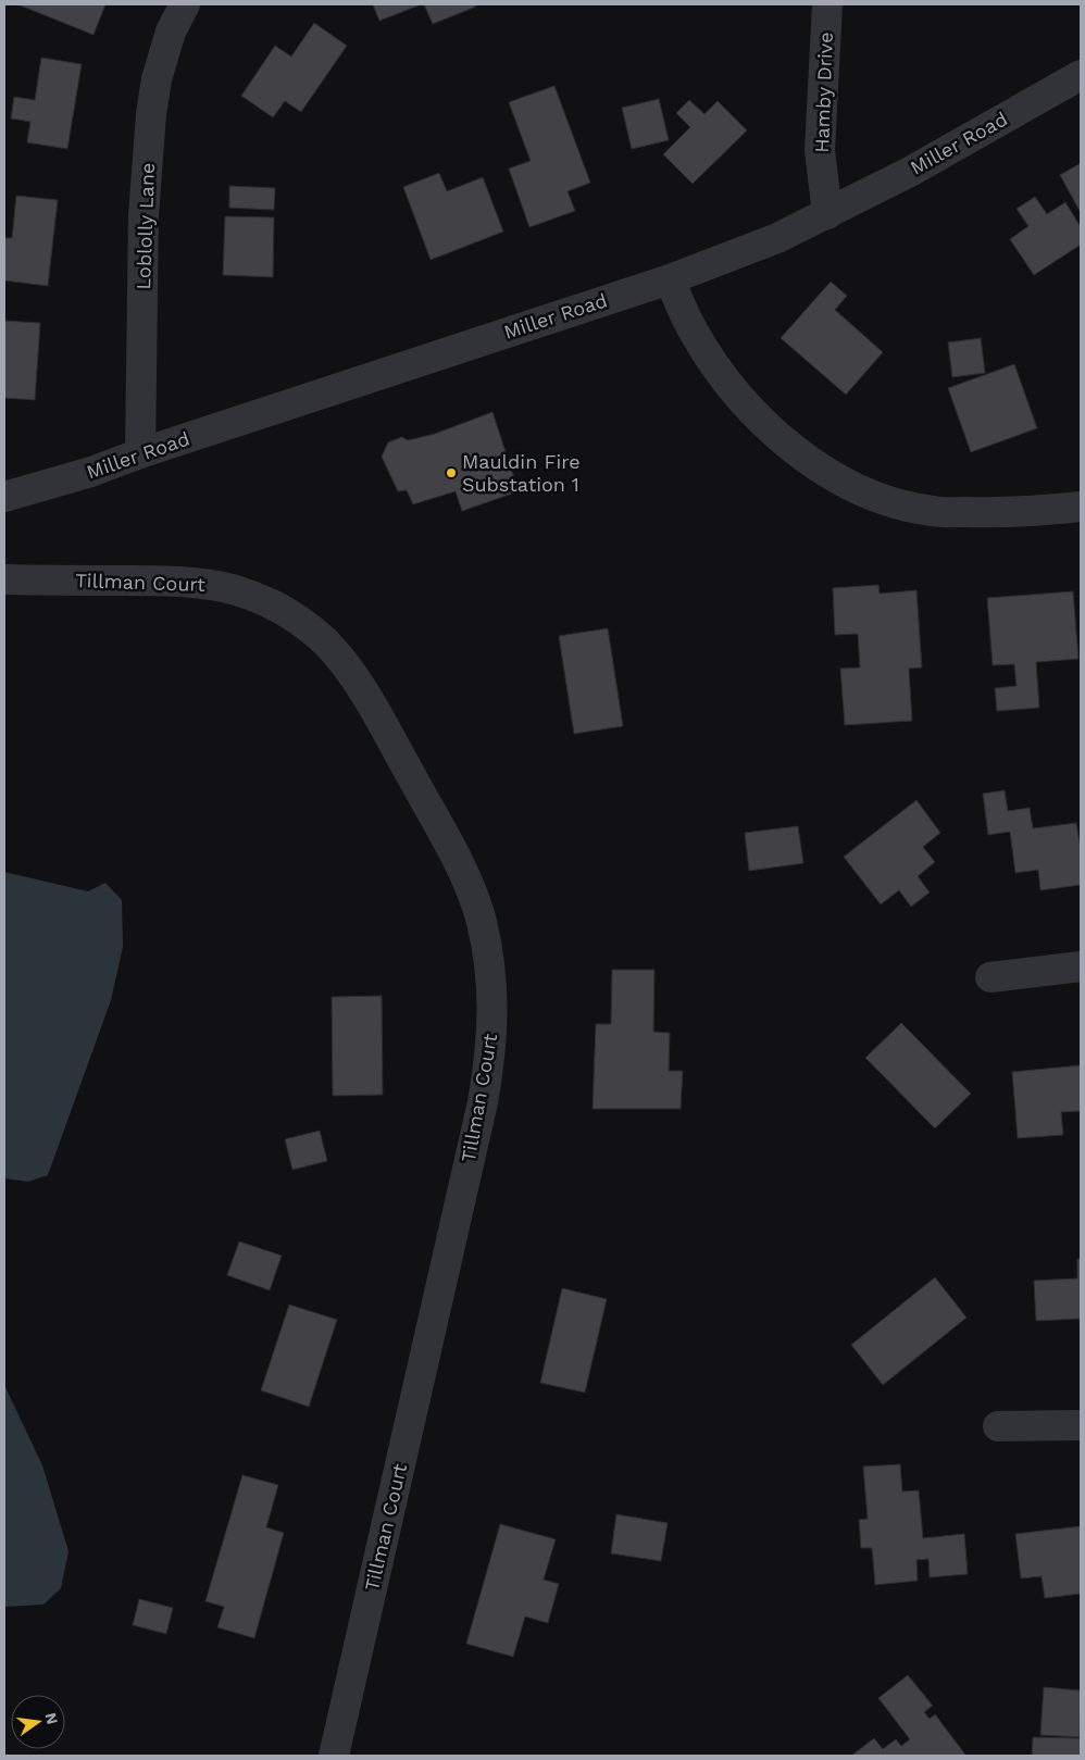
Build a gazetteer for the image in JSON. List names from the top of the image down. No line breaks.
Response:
{"streets":{"street":["Hamby Drive","Miller Road","Loblolly Lane","Tillman Court"]},"crossings":[["Hamby Drive","Miller Road"],["Miller Road","Loblolly Lane"]],"places":["Mauldin Fire Substation 1"],"north":"right"}
